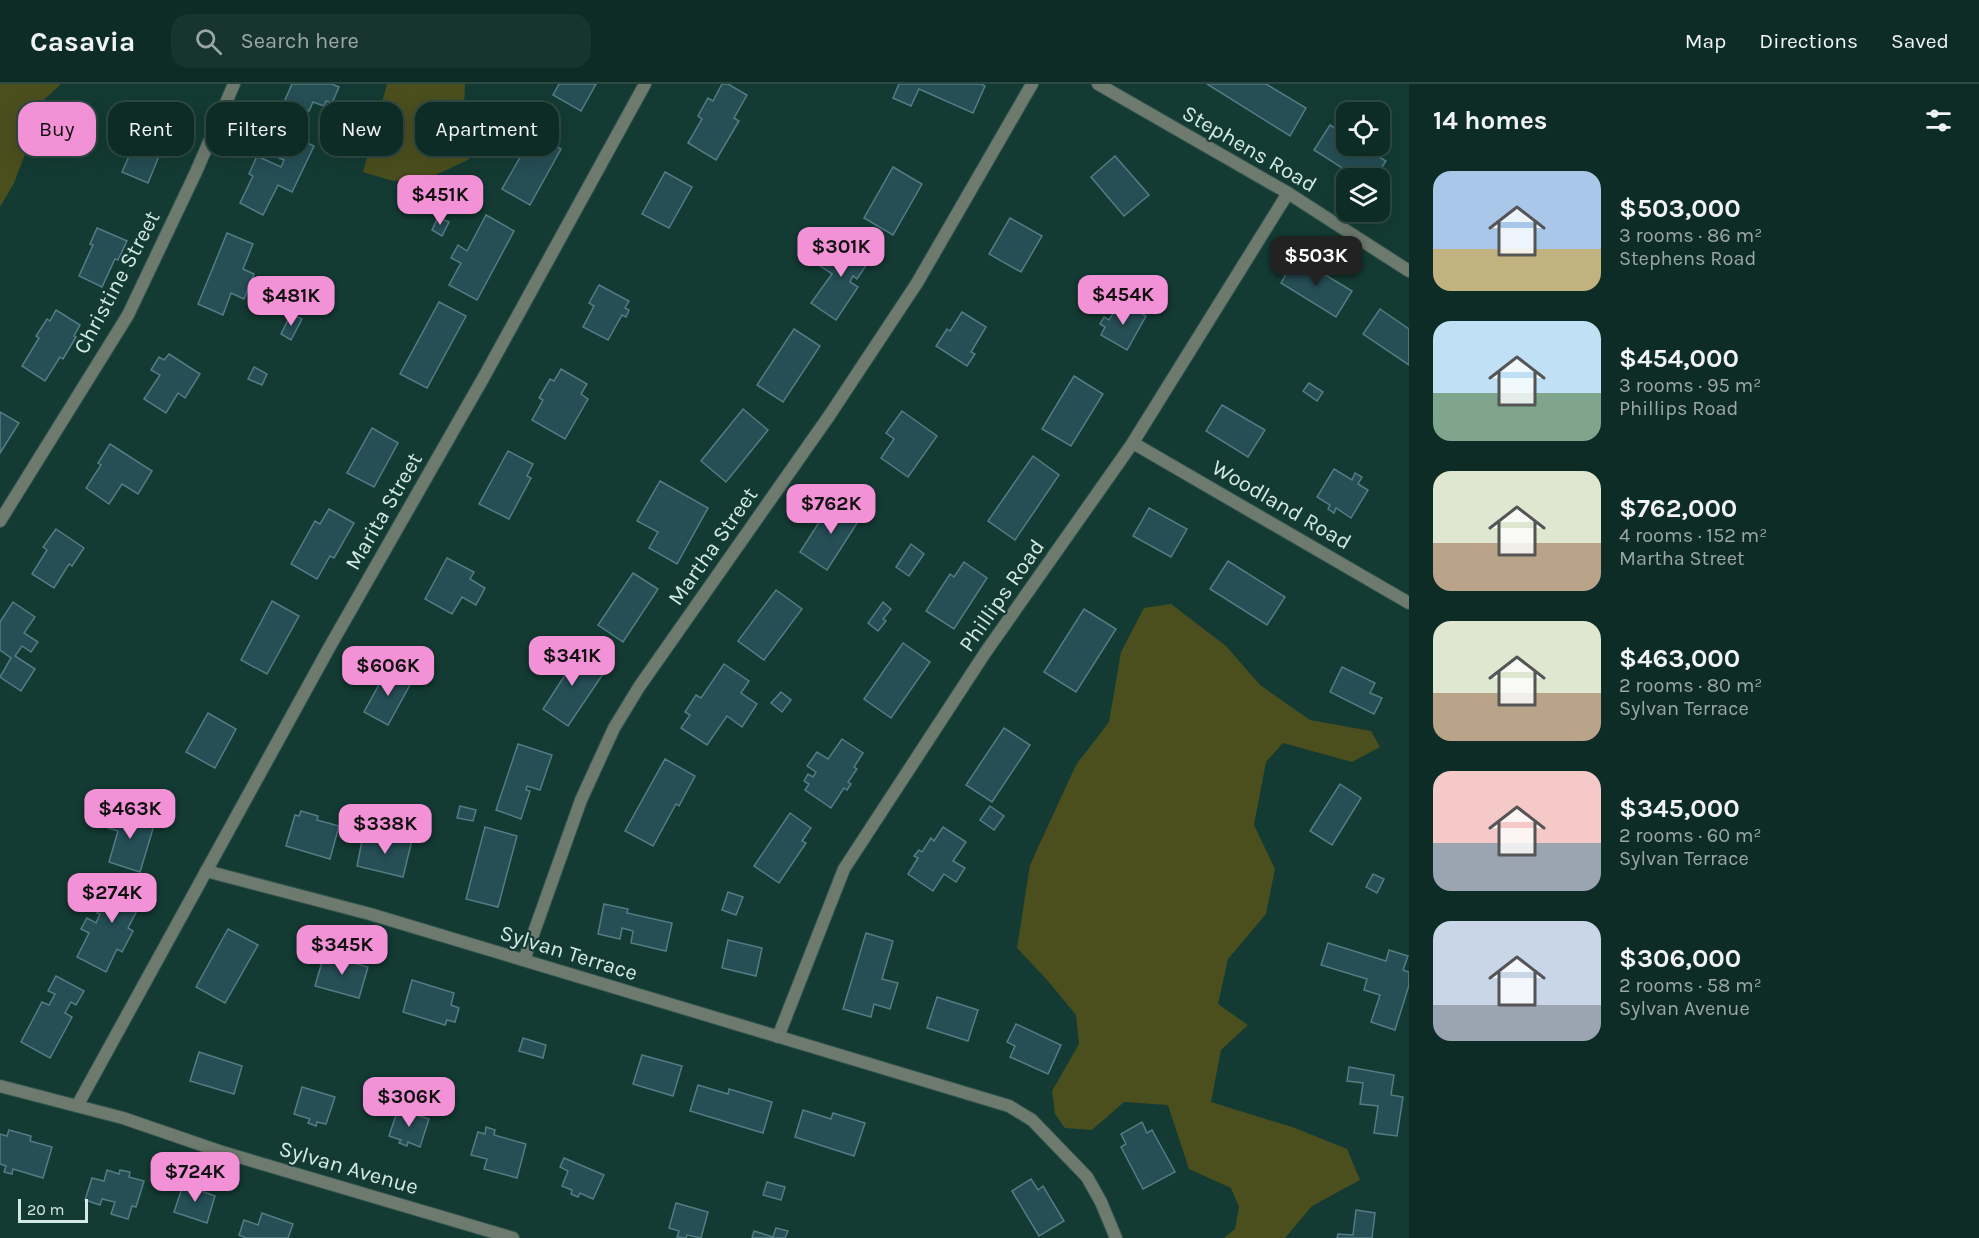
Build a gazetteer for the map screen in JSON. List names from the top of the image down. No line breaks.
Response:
{"streets":{"street":["Stephens Road","Christine Street","Woodland Road","Marita Street","Martha Street","Phillips Road","Sylvan Terrace","Sylvan Avenue"]},"crossings":[["Stephens Road","Phillips Road"],["Woodland Road","Phillips Road"],["Marita Street","Sylvan Terrace"],["Martha Street","Sylvan Terrace"],["Phillips Road","Sylvan Terrace"]],"scale_bar":"20 m","page":{"header":"Casavia","search":"Search here","nav":["Map","Directions","Saved"],"heading":"14 homes","chip":["Buy","Rent","Filters","New","Apartment"],"list":[{"name":"$503,000","note":"3 rooms · 86 m² · Stephens Road"},{"name":"$454,000","note":"3 rooms · 95 m² · Phillips Road"},{"name":"$762,000","note":"4 rooms · 152 m² · Martha Street"},{"name":"$463,000","note":"2 rooms · 80 m² · Sylvan Terrace"},{"name":"$345,000","note":"2 rooms · 60 m² · Sylvan Terrace"},{"name":"$306,000","note":"2 rooms · 58 m² · Sylvan Avenue"}],"price":["$451K","$301K","$503K","$454K","$481K","$762K","$341K","$606K","$463K","$338K","$274K","$345K","$306K","$724K"],"scale":"20 m"}}
